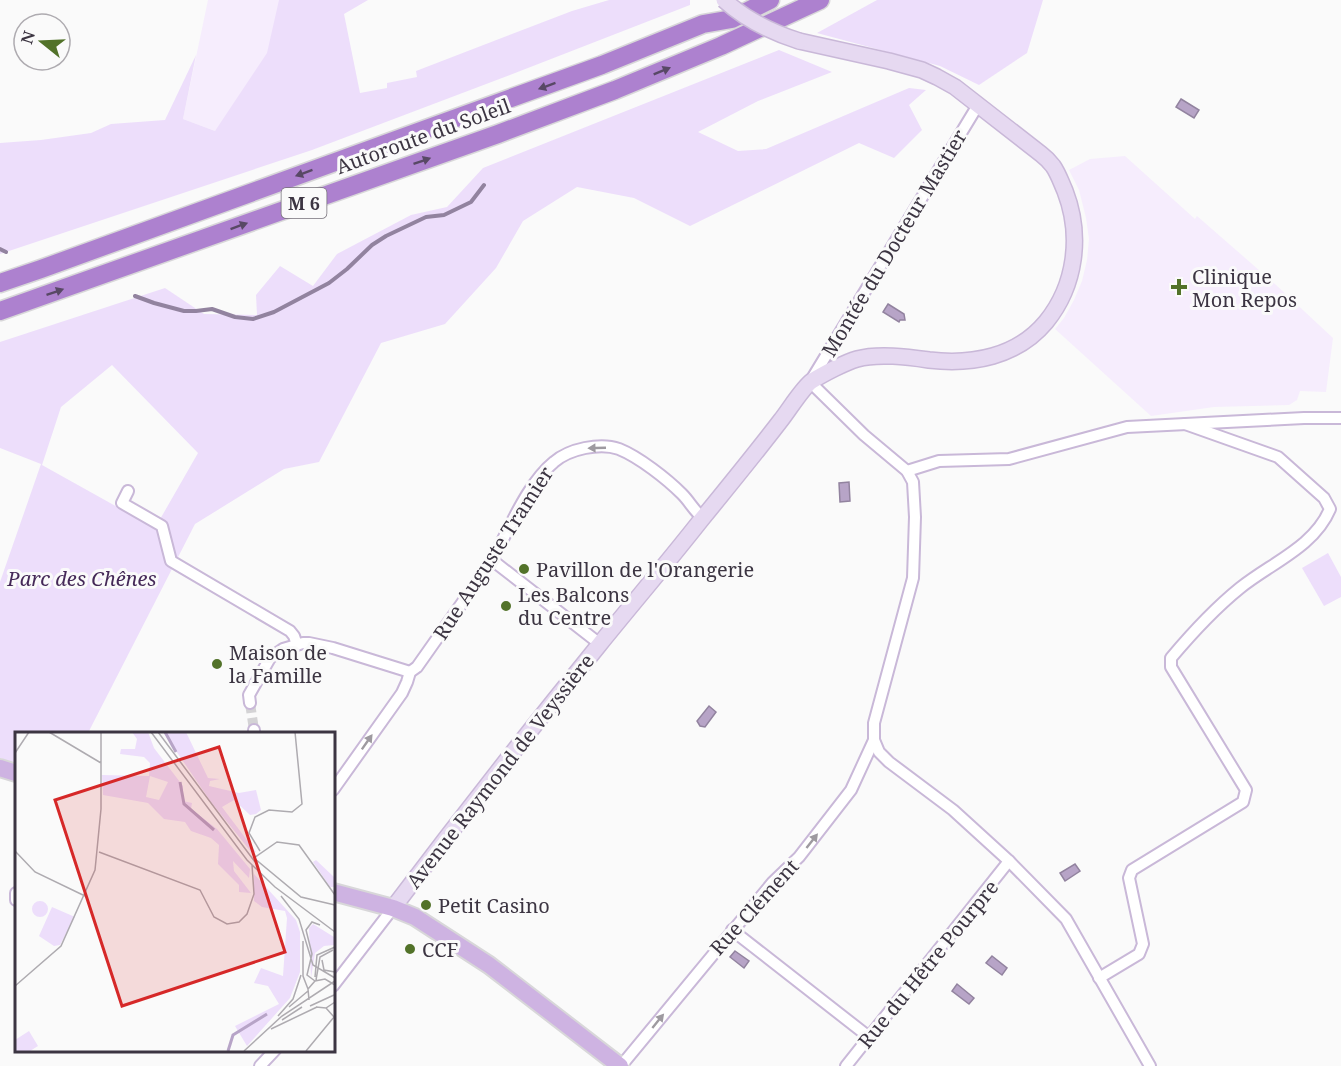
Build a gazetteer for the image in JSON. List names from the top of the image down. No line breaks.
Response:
{"streets":{"highway":["Autoroute du Soleil","M 6"],"main road":["Avenue Raymond de Veyssière"],"street":["Montée du Docteur Mastier","Rue Auguste Tramier","Rue Clément","Rue du Hêtre Pourpre"]},"crossings":[["Montée du Docteur Mastier","Avenue Raymond de Veyssière"],["Rue Auguste Tramier","Avenue Raymond de Veyssière"]],"one_way":["Rue Clément"],"parks":["Parc des Chênes"],"places":{"health":["Clinique Mon Repos"],"other":["Pavillon de l'Orangerie","Les Balcons du Centre","Maison de la Famille","Petit Casino","CCF"]},"north":"left"}
